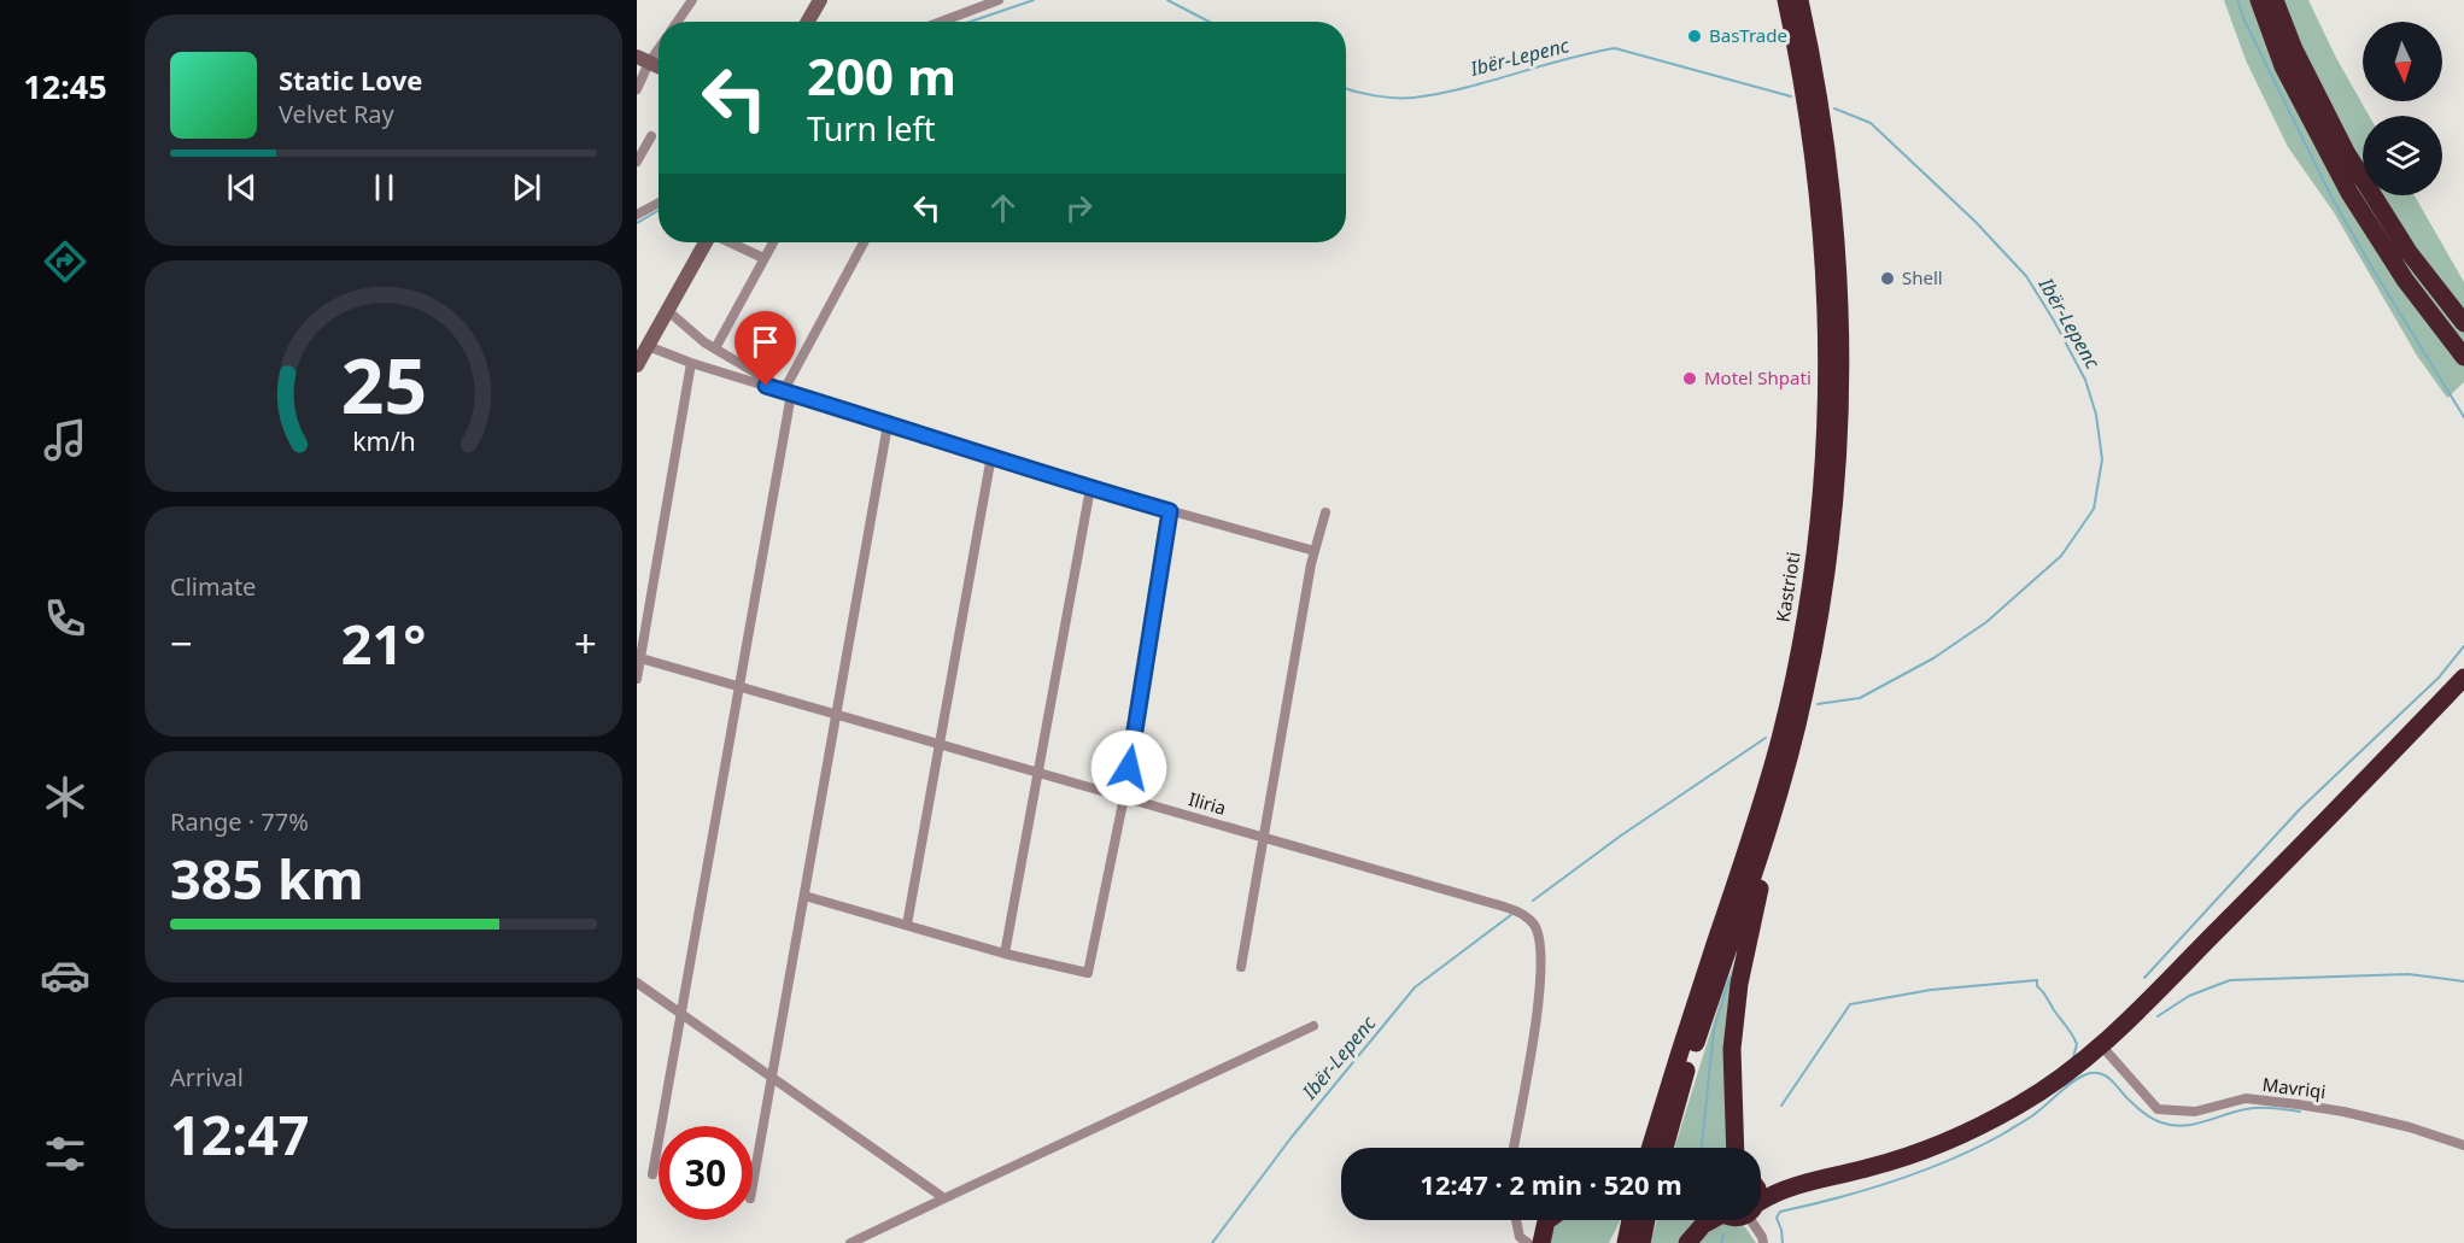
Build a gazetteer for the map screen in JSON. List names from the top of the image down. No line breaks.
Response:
{"streets":{"highway":["Kastrioti"],"street":["Iliria","Mavriqi"]},"water":["Ibër-Lepenc"],"places":["BasTrade","Shell","Motel Shpati"],"north":"bottom","page":{"tabs":"12:45","turn":["200 m","Turn left"],"song":["Static Love","Velvet Ray"],"tile":["Climate",["Range · 77%","385 km"],["Arrival","12:47"]],"heat":["−","21°","+"],"limit":"30","trip":"12:47 · 2 min · 520 m","gauge":["25","km/h"]}}
